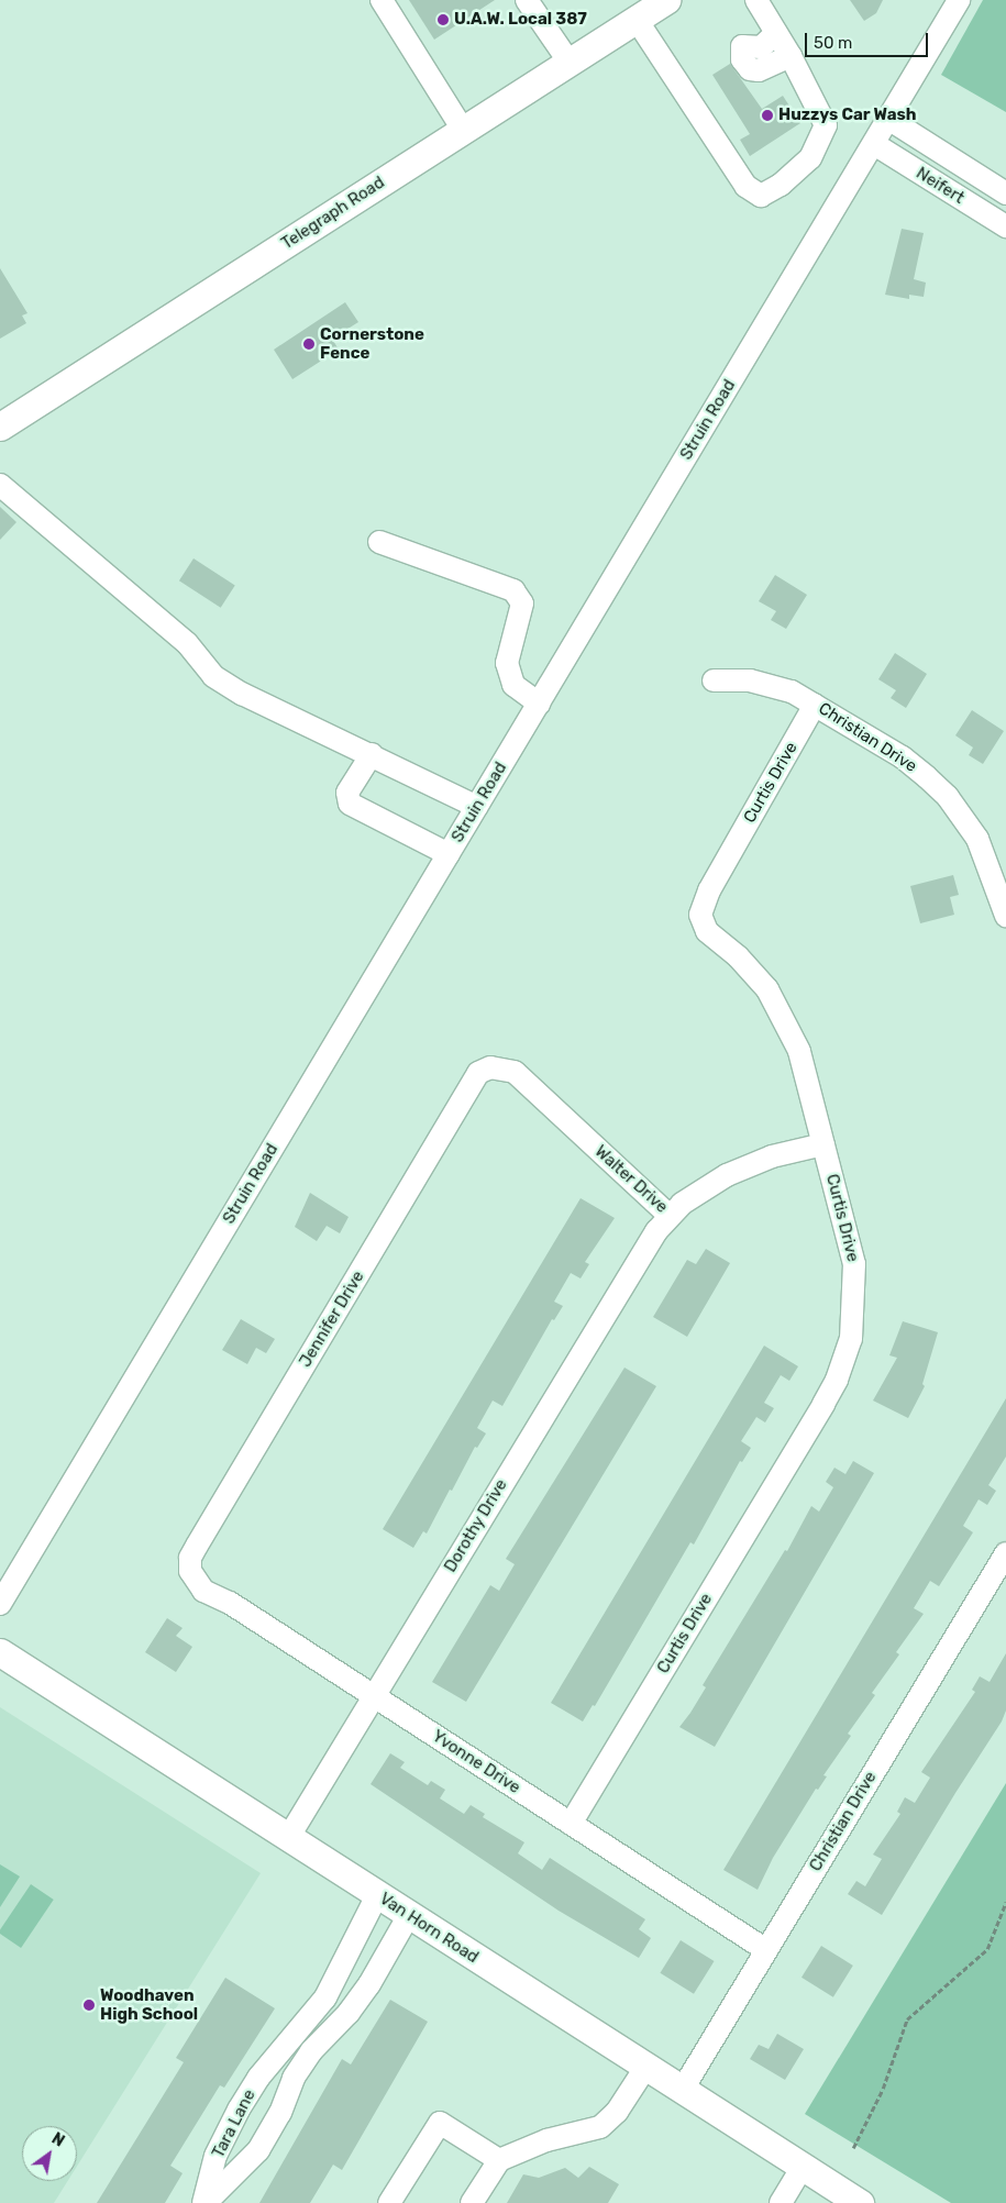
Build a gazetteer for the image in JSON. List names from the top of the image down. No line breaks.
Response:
{"streets":{"main road":["Telegraph Road","Van Horn Road"],"street":["Neifert","Struin Road","Christian Drive","Curtis Drive","Walter Drive","Jennifer Drive","Dorothy Drive","Yvonne Drive","Tara Lane"]},"crossings":[["Neifert","Struin Road"],["Christian Drive","Curtis Drive"],["Christian Drive","Yvonne Drive"],["Christian Drive","Van Horn Road"],["Curtis Drive","Walter Drive"],["Curtis Drive","Yvonne Drive"],["Walter Drive","Jennifer Drive"],["Walter Drive","Dorothy Drive"],["Jennifer Drive","Yvonne Drive"],["Dorothy Drive","Yvonne Drive"],["Dorothy Drive","Van Horn Road"],["Van Horn Road","Tara Lane"]],"places":["U.A.W. Local 387","Huzzys Car Wash","Cornerstone Fence","Woodhaven High School"],"scale_bar":"50 m","north":"top right"}
